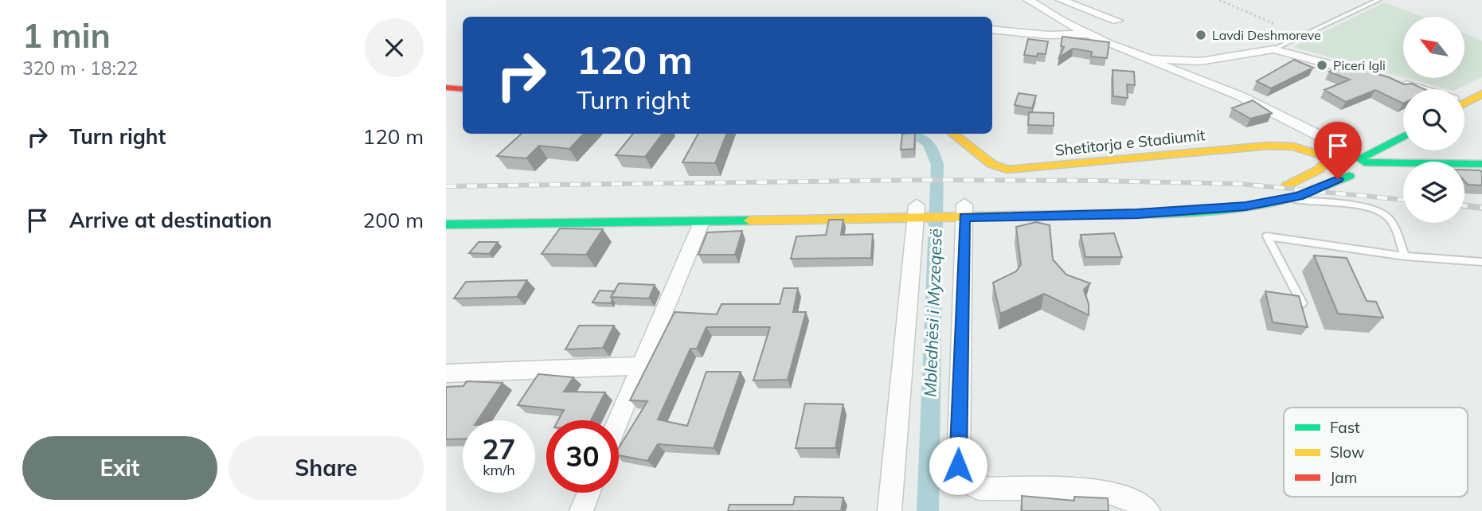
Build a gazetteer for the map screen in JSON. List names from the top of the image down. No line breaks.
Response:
{"streets":{"main road":["Shetitorja e Stadiumit"]},"water":["Mbledhësi i Myzeqesë"],"places":["Lavdi Deshmoreve","Piceri Igli"],"legend":["Fast","Slow","Jam"],"north":"top left","page":{"heading":["1 min","320 m · 18:22"],"turn":["120 m","Turn right"],"list":[{"name":"Turn right","value":"120 m"},{"name":"Arrive at destination","value":"200 m"}],"speed":"27 km/h","limit":"30","buttons":["Exit","Share"]}}
